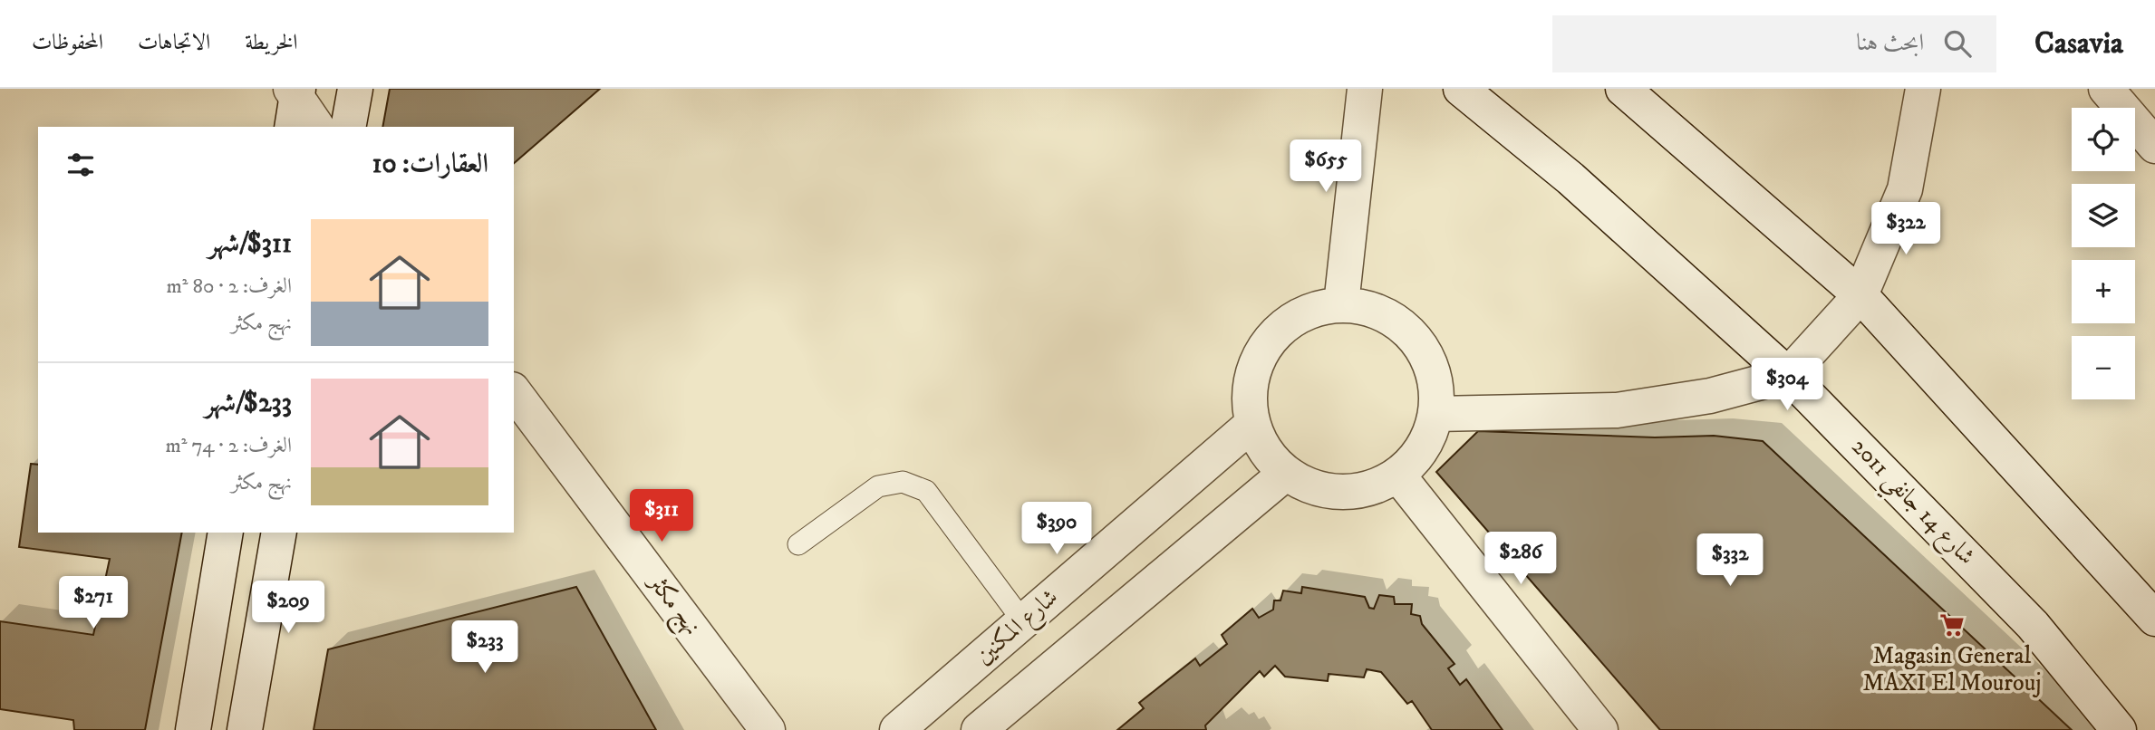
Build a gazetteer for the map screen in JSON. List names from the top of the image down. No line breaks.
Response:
{"streets":{"street":["شارع 14 جانفي 2011","نهج مكثر","شارع المكنين"]},"places":{"supermarket":["Magasin General MAXI El Mourouj"]},"page":{"header":"Casavia","search":"ابحث هنا","nav":["الخريطة","الاتجاهات","المحفوظات"],"map_buttons":["+","−"],"heading":"العقارات: 10","price":["$655","$322","$304","$311","$390","$286","$332","$271","$209","$233"],"list":[{"name":"$311/شهر","note":"الغرف: 2 · 80 m² · نهج مكثر"},{"name":"$233/شهر","note":"الغرف: 2 · 74 m² · نهج مكثر"}]}}
